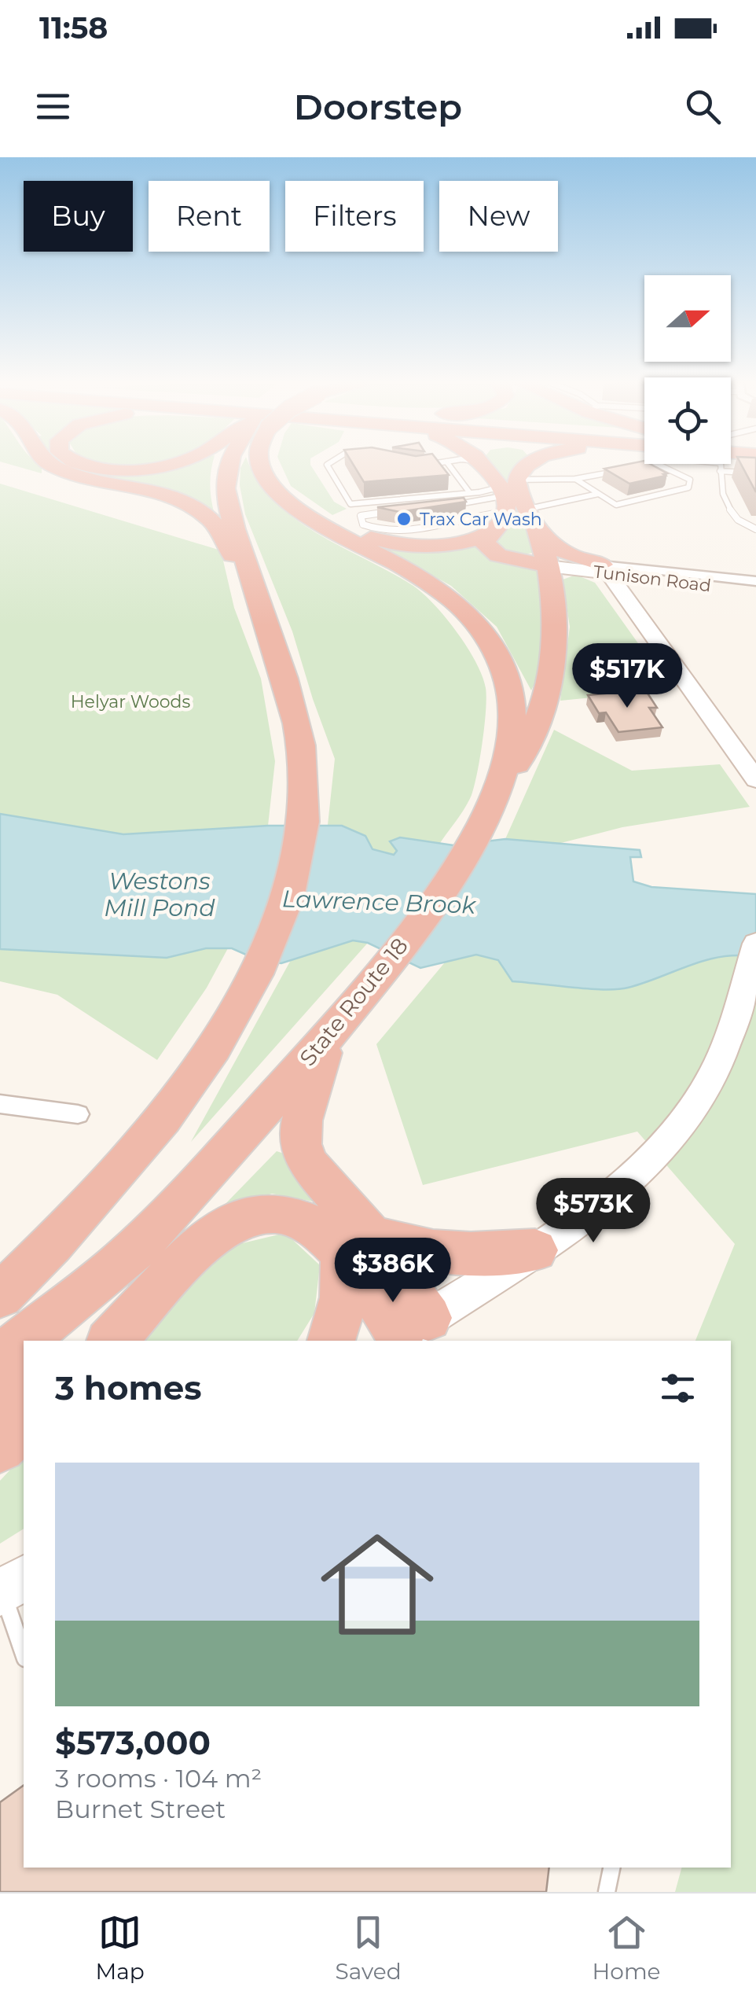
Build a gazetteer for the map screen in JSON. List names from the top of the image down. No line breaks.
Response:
{"streets":{"highway":["State Route 18"],"street":["Tunison Road"]},"water":["Westons Mill Pond","Lawrence Brook"],"parks":["Helyar Woods"],"places":["Trax Car Wash"],"north":"right","page":{"status":"11:58","header":"Doorstep","chip":["Buy","Rent","Filters","New"],"price":["$517K","$573K","$386K"],"heading":"3 homes","list":[{"name":"$573,000","note":"3 rooms · 104 m² · Burnet Street"}],"tabs":["Map","Saved","Home"]}}
